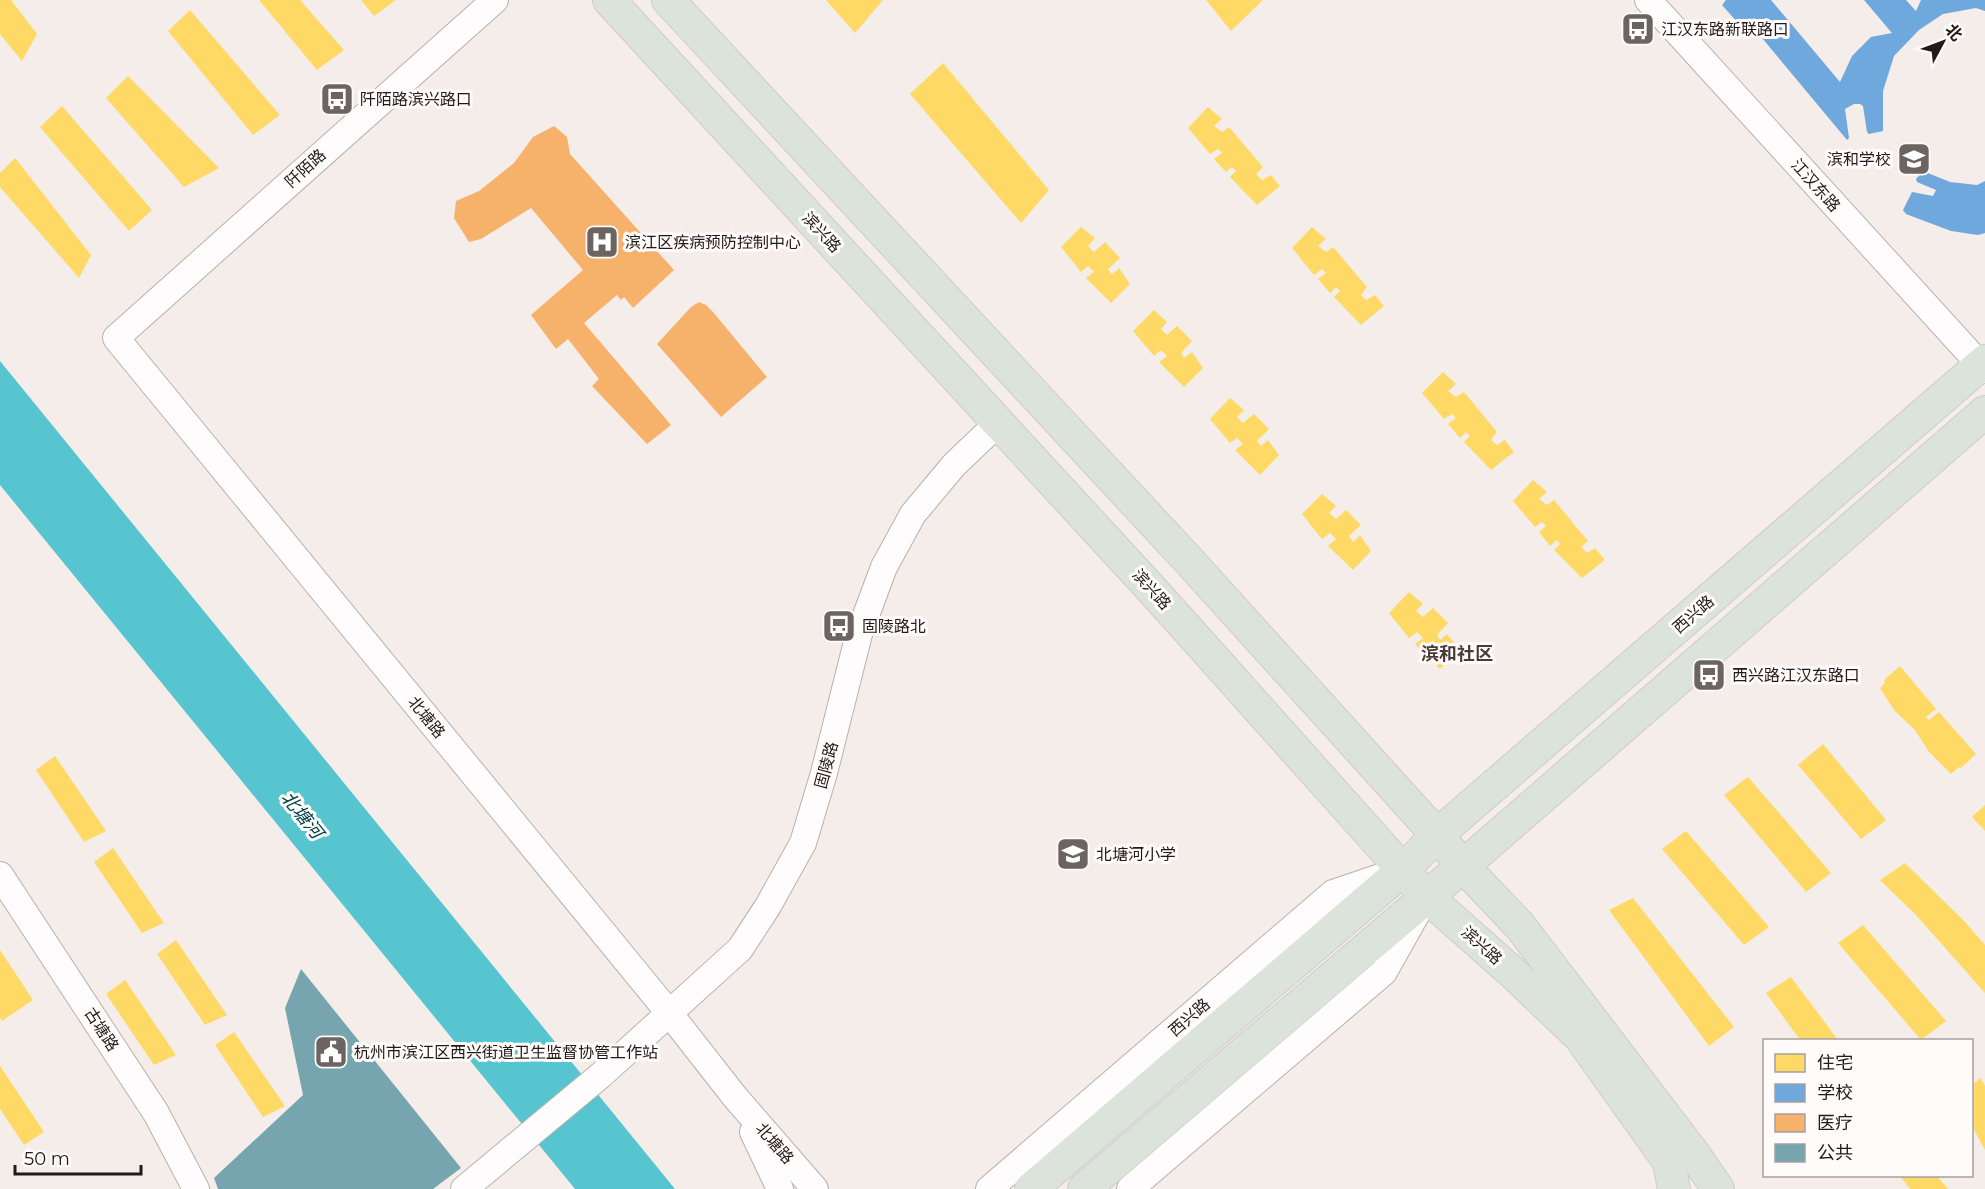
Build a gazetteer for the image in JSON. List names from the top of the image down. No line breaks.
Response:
{"streets":{"main road":["滨兴路","西兴路"],"street":["阡陌路","江汉东路","北塘路","固陵路","古塘路"]},"crossings":[["阡陌路","北塘路"],["江汉东路","西兴路"],["滨兴路","西兴路"],["滨兴路","固陵路"],["北塘路","固陵路"]],"districts":["滨和社区"],"water":["北塘河"],"places":{"bus stop":["江汉东路新联路口","阡陌路滨兴路口","固陵路北","西兴路江汉东路口"],"school or university":["滨和学校","北塘河小学"],"hospital":["滨江区疾病预防控制中心"],"public building":["杭州市滨江区西兴街道卫生监督协管工作站"]},"legend":["住宅","学校","医疗","公共"],"scale_bar":"50 m","north":"top right"}
